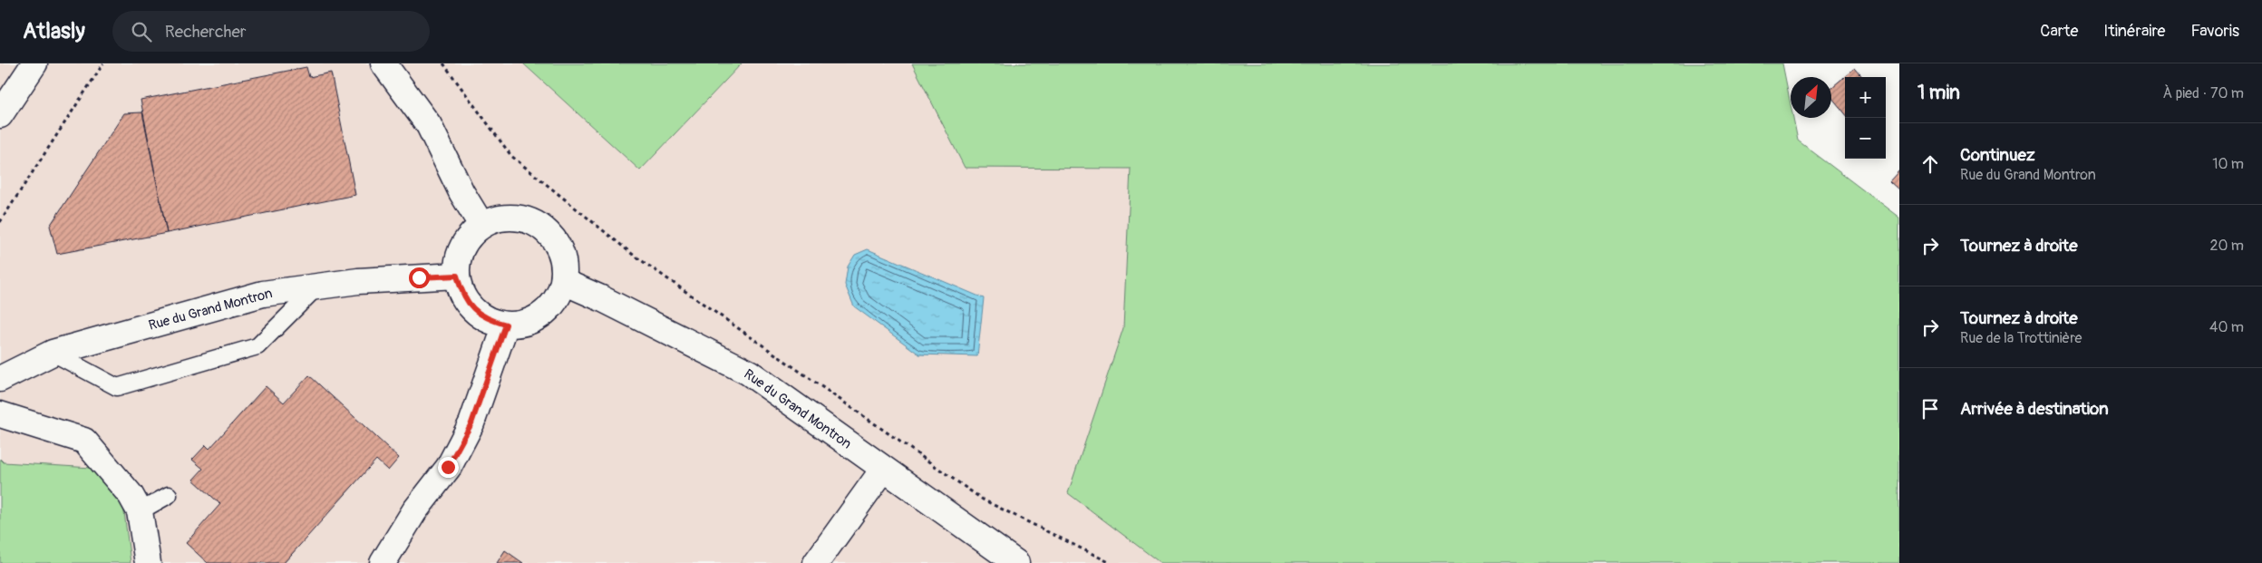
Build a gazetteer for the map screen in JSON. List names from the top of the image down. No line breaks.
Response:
{"streets":{"street":["Rue du Grand Montron"]},"north":"top right","page":{"header":"Atlasly","search":"Rechercher","nav":["Carte","Itinéraire","Favoris"],"heading":["1 min","À pied · 70 m"],"map_buttons":["+","−"],"list":[["Continuez","Rue du Grand Montron","10 m"],["Tournez à droite","20 m"],["Tournez à droite","Rue de la Trottinière","40 m"],"Arrivée à destination"]}}
